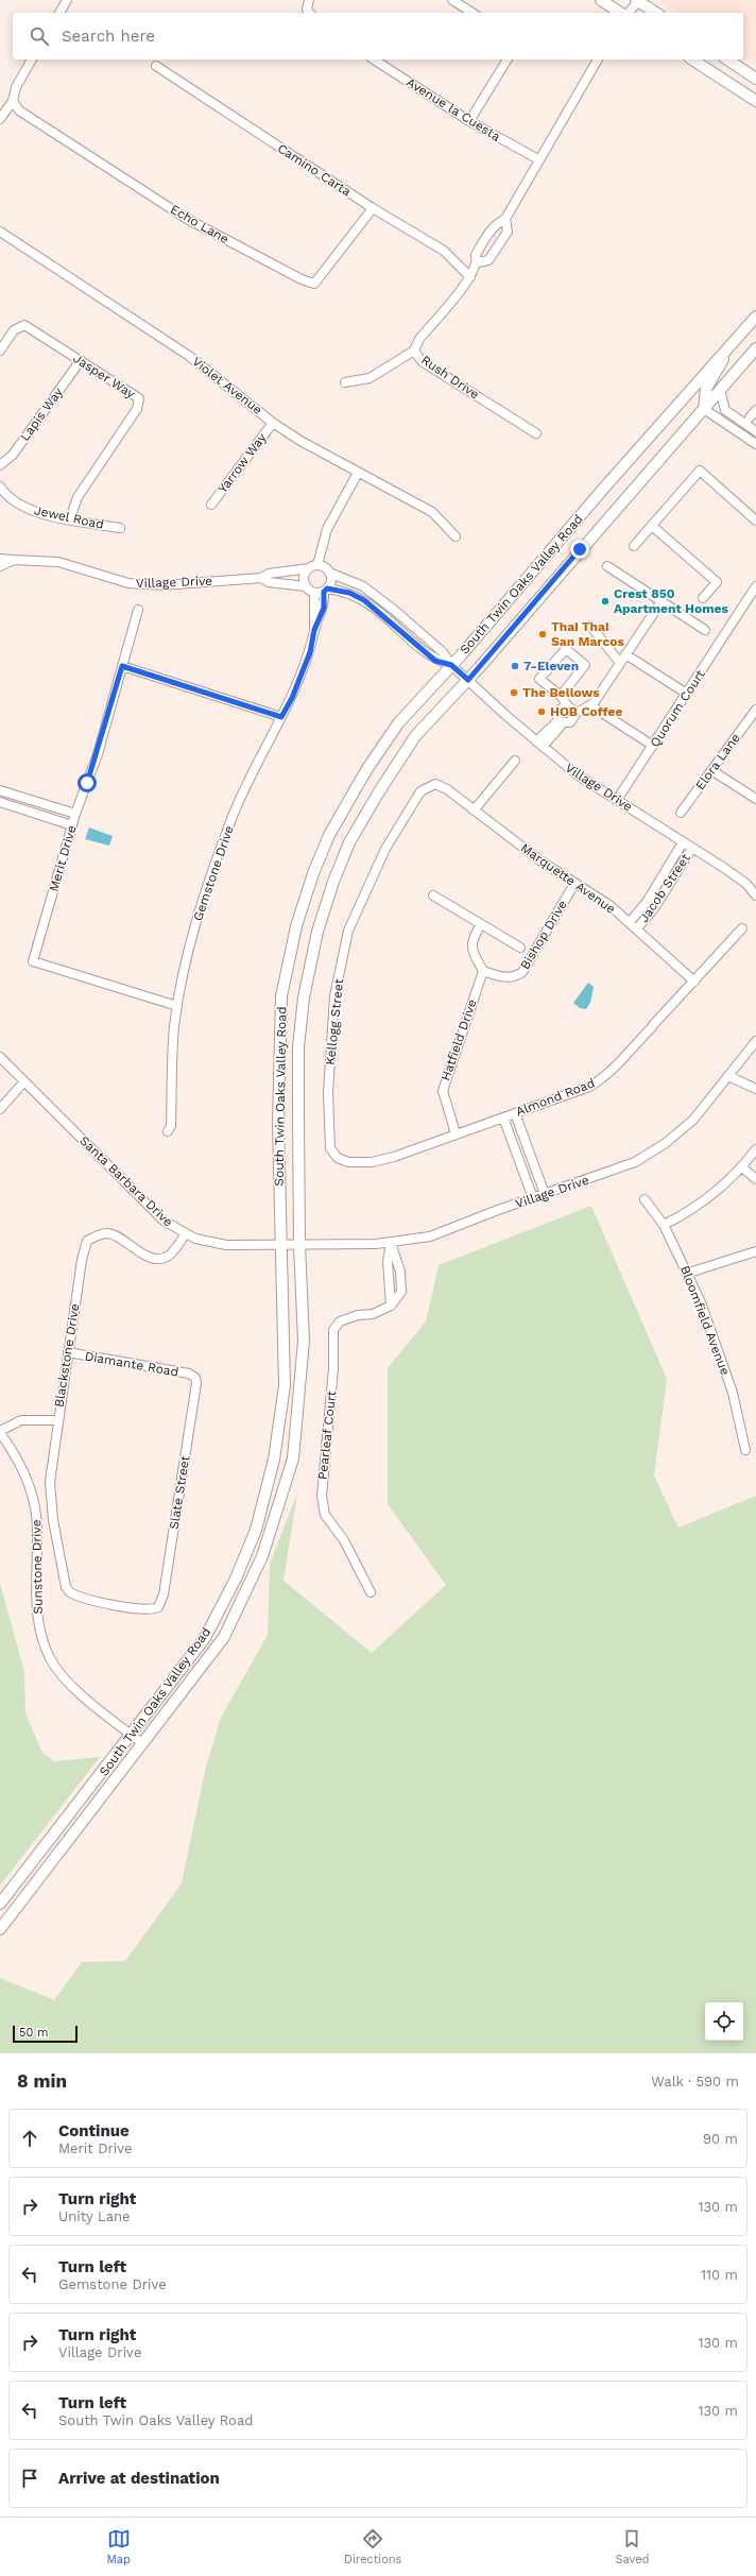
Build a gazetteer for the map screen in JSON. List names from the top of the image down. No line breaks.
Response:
{"streets":{"main road":["South Twin Oaks Valley Road"],"street":["Avenue la Cuesta","Camino Carta","Echo Lane","Jasper Way","Rush Drive","Violet Avenue","Lapis Way","Yarrow Way","Jewel Road","Village Drive","Quorum Court","Elora Lane","Merit Drive","Gemstone Drive","Marquette Avenue","Jacob Street","Bishop Drive","Kellogg Street","Hatfield Drive","Almond Road","Santa Barbara Drive","Bloomfield Avenue","Blackstone Drive","Diamante Road","Pearleaf Court","Slate Street","Sunstone Drive"]},"crossings":[["Avenue la Cuesta","Rush Drive"],["Camino Carta","Echo Lane"],["Camino Carta","Rush Drive"],["Jasper Way","Lapis Way"],["Jasper Way","Jewel Road"],["Violet Avenue","Yarrow Way"],["Village Drive","South Twin Oaks Valley Road"],["Village Drive","Quorum Court"],["Village Drive","Gemstone Drive"],["Village Drive","Jacob Street"],["Village Drive","Santa Barbara Drive"],["South Twin Oaks Valley Road","Santa Barbara Drive"],["South Twin Oaks Valley Road","Sunstone Drive"],["Merit Drive","Gemstone Drive"],["Marquette Avenue","Jacob Street"],["Marquette Avenue","Bishop Drive"],["Marquette Avenue","Kellogg Street"],["Marquette Avenue","Almond Road"],["Bishop Drive","Hatfield Drive"],["Kellogg Street","Almond Road"],["Hatfield Drive","Almond Road"],["Santa Barbara Drive","Blackstone Drive"],["Blackstone Drive","Diamante Road"],["Blackstone Drive","Slate Street"],["Diamante Road","Slate Street"]],"places":["Crest 850 Apartment Homes","Thai Thai San Marcos","7-Eleven","The Bellows","HOB Coffee"],"scale_bar":"50 m","page":{"search":"Search here","scale":"50 m","heading":["8 min","Walk · 590 m"],"list":[["Continue","Merit Drive","90 m"],["Turn right","Unity Lane","130 m"],["Turn left","Gemstone Drive","110 m"],["Turn right","Village Drive","130 m"],["Turn left","South Twin Oaks Valley Road","130 m"],"Arrive at destination"],"nav":["Map","Directions","Saved"]}}
